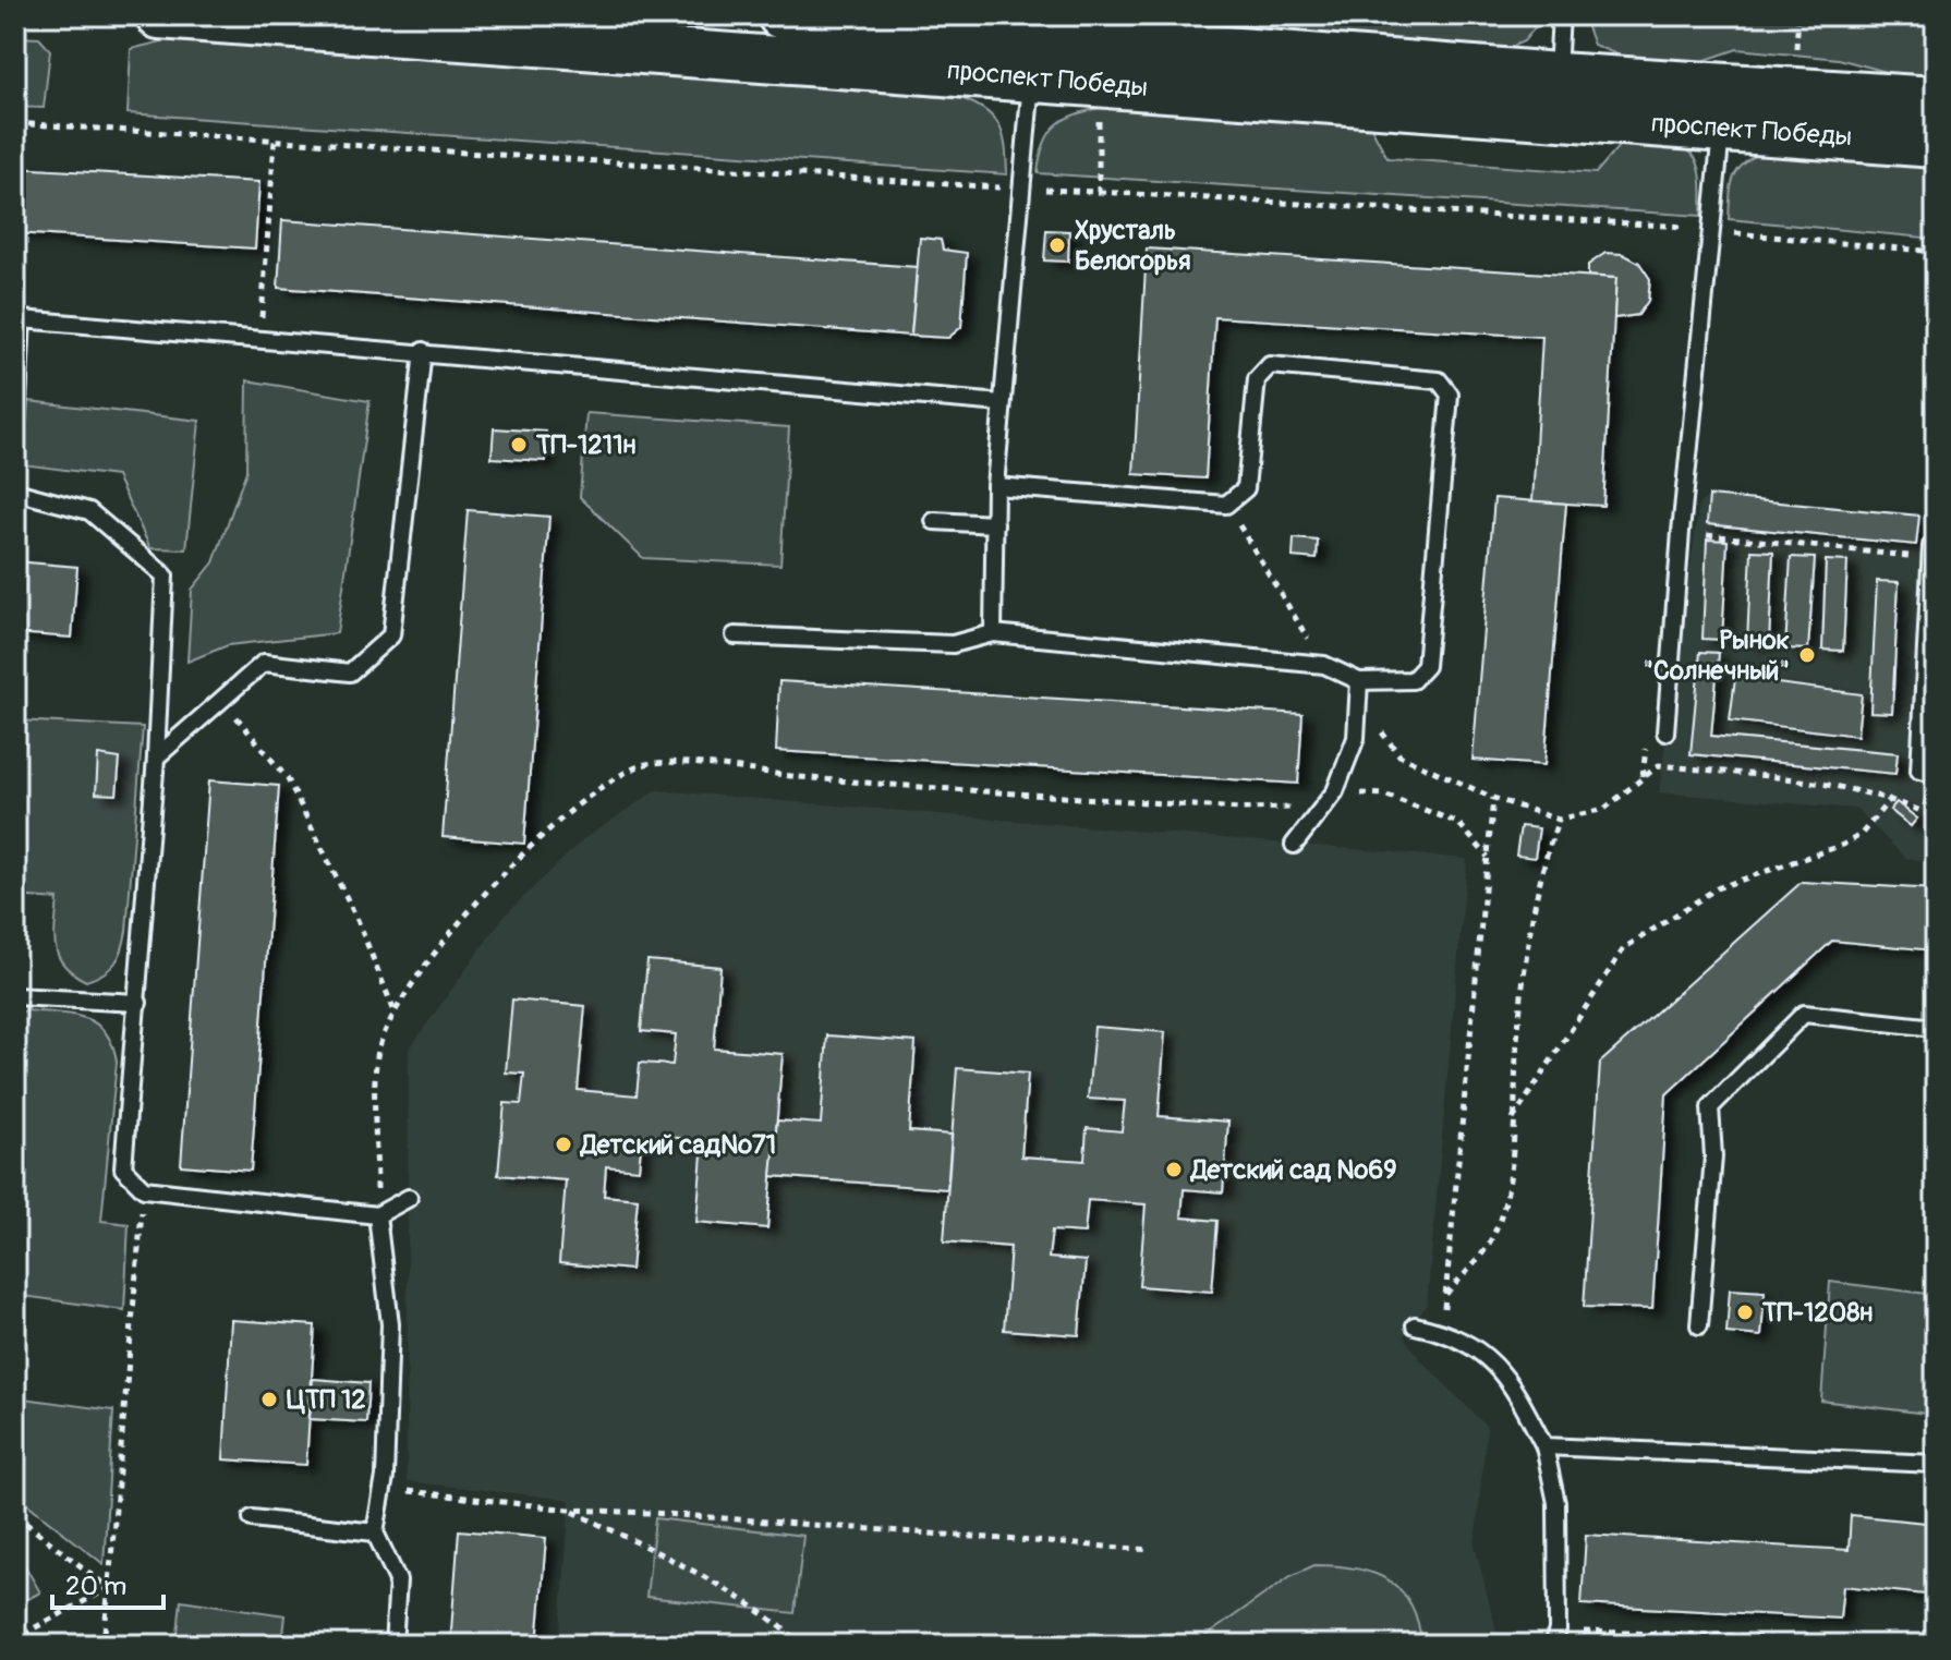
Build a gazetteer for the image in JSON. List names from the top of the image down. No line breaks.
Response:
{"streets":{"main road":["проспект Победы"]},"places":["Хрусталь Белогорья","ТП-1211н","Рынок \"Солнечный\"","Детский сад№71","Детский сад №69","ТП-1208н","ЦТП 12"],"scale_bar":"20 m"}
